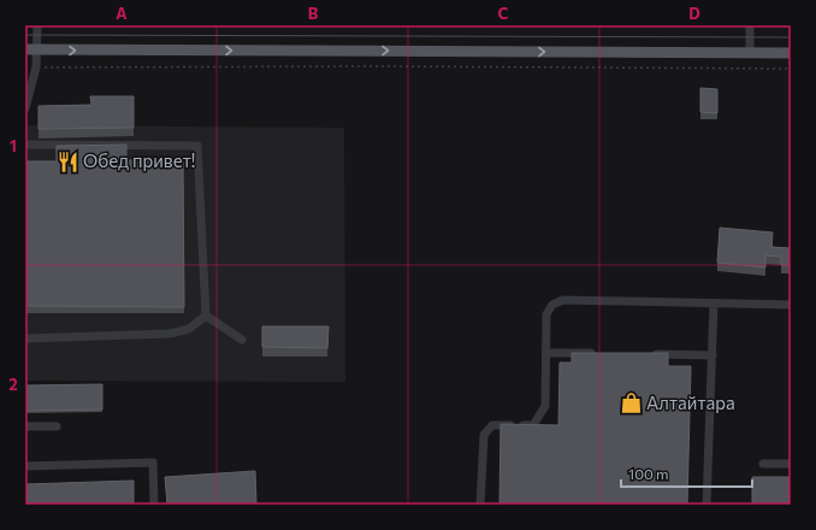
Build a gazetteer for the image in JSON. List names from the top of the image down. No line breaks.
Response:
{"places":{"restaurant":["Обед привет!"],"shop":["Алтайтара"]},"scale_bar":"100 m","grid":{"columns":["A","B","C","D"],"rows":["1","2"]}}
